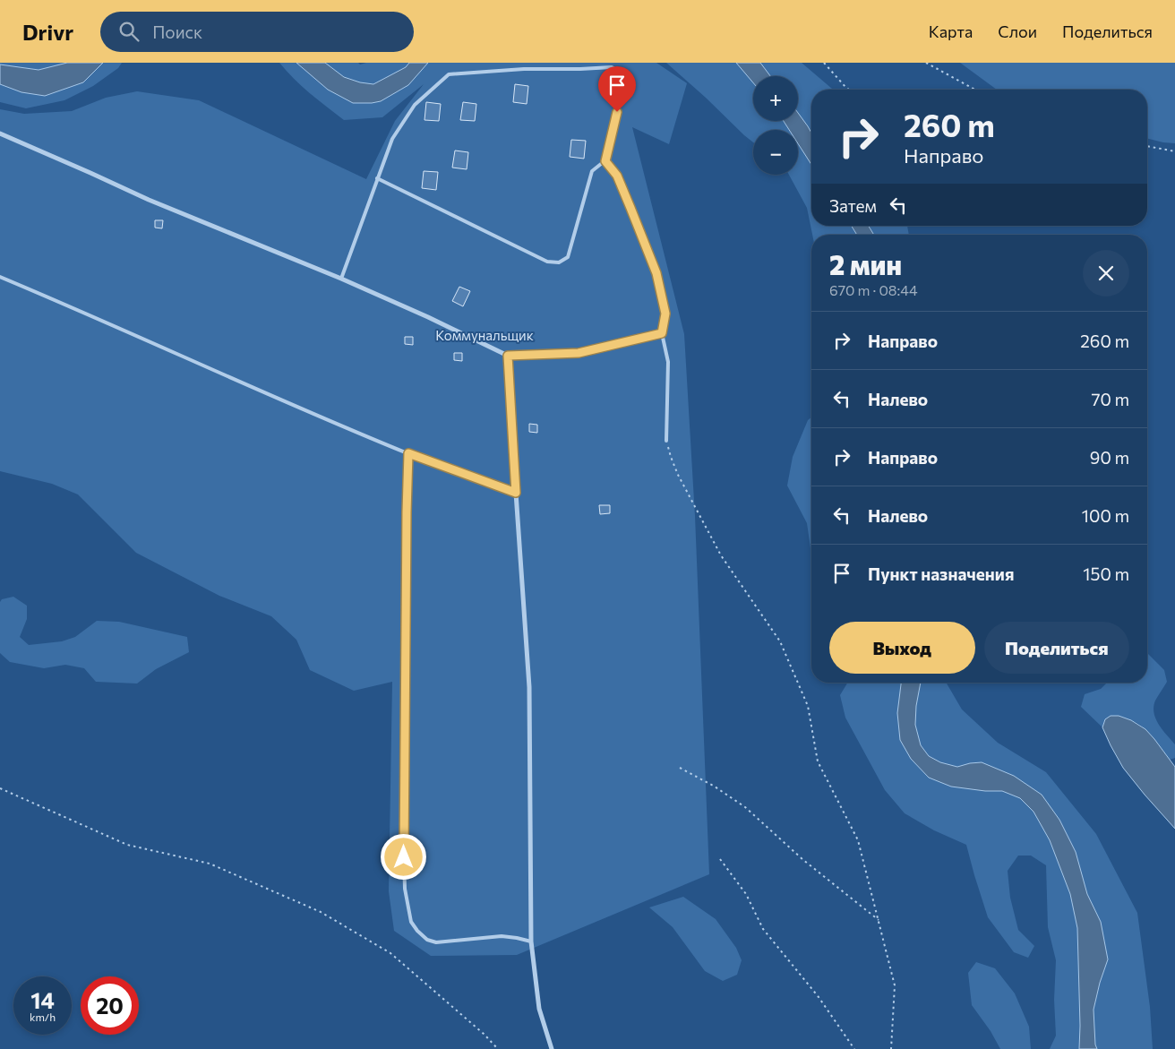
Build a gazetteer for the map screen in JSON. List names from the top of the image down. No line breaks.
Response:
{"parks":["Коммунальщик"],"page":{"header":"Drivr","search":"Поиск","nav":["Карта","Слои","Поделиться"],"map_buttons":["+","−"],"turn":["260 m","Направо"],"then":"Затем","heading":["2 мин","670 m · 08:44"],"list":[{"name":"Направо","value":"260 m"},{"name":"Налево","value":"70 m"},{"name":"Направо","value":"90 m"},{"name":"Налево","value":"100 m"},{"name":"Пункт назначения","value":"150 m"}],"buttons":["Выход","Поделиться"],"speed":"14 km/h","limit":"20"}}
